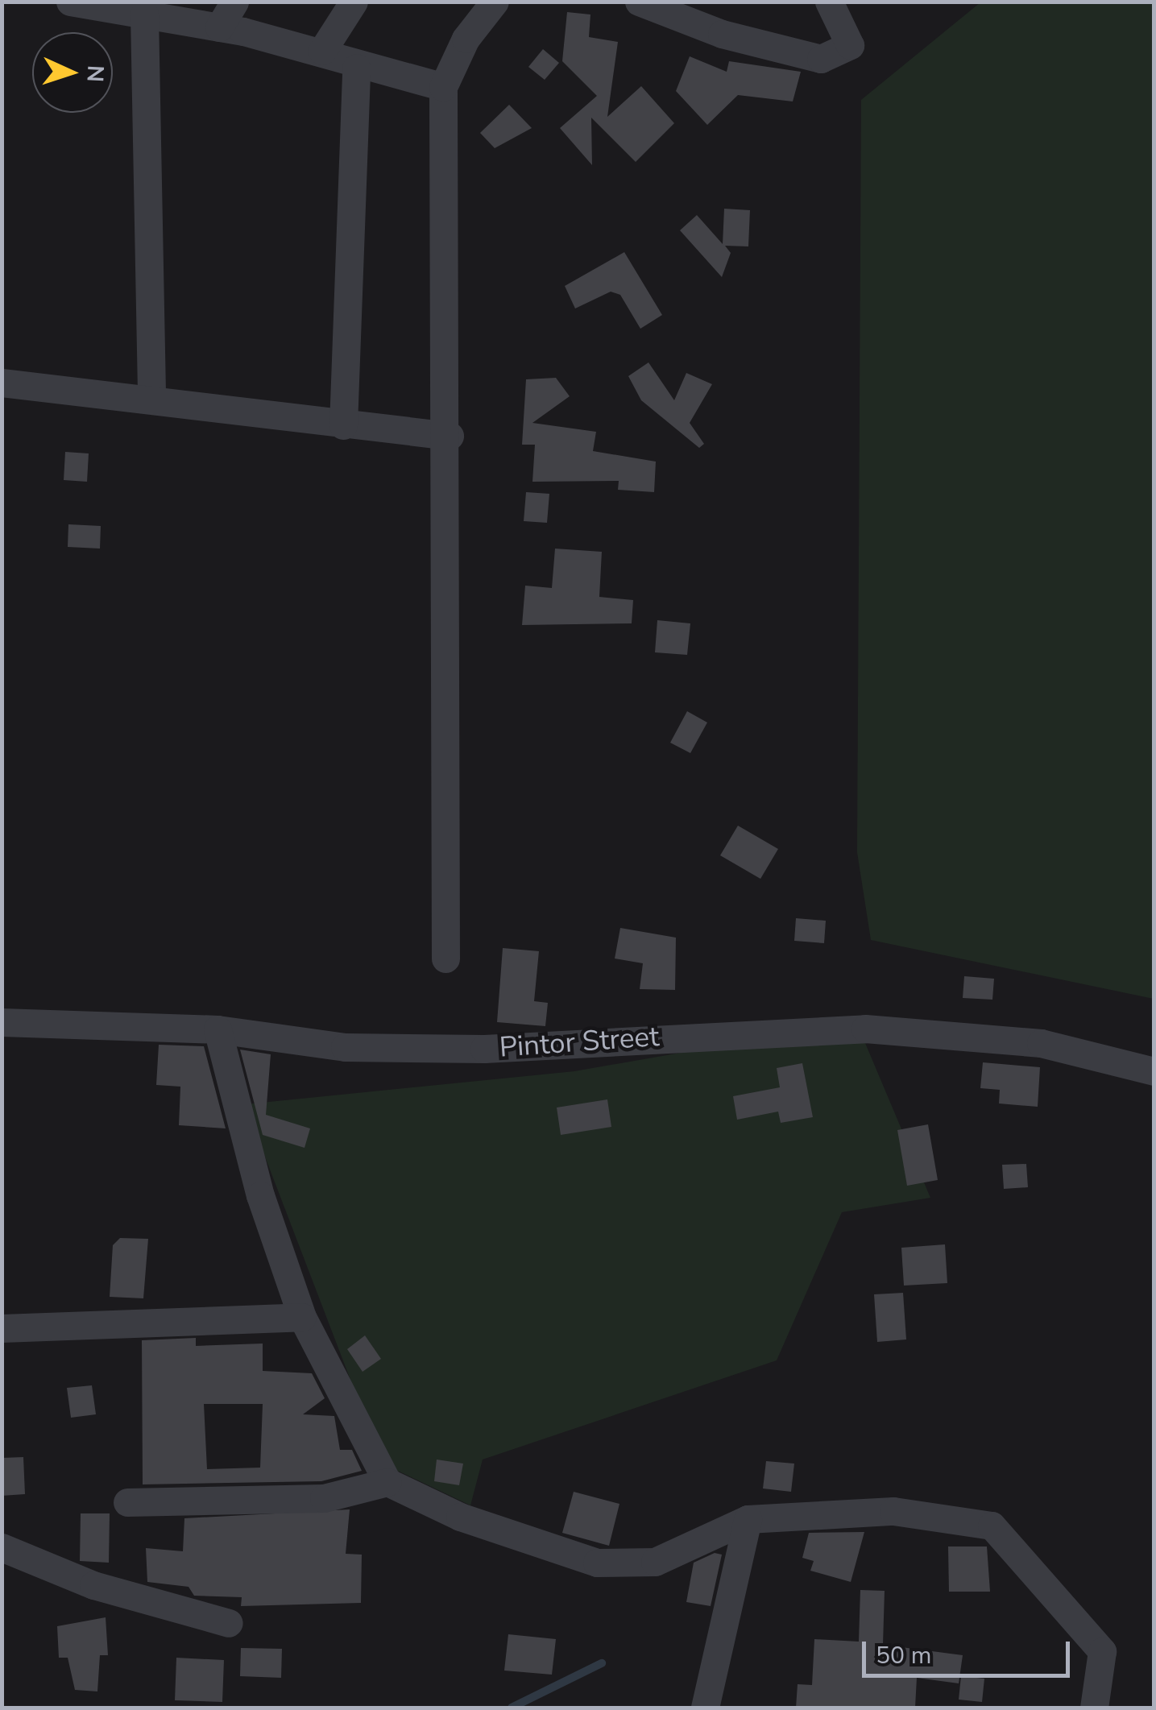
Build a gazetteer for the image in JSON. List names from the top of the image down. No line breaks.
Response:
{"streets":{"street":["Pintor Street"]},"scale_bar":"50 m","north":"right"}
